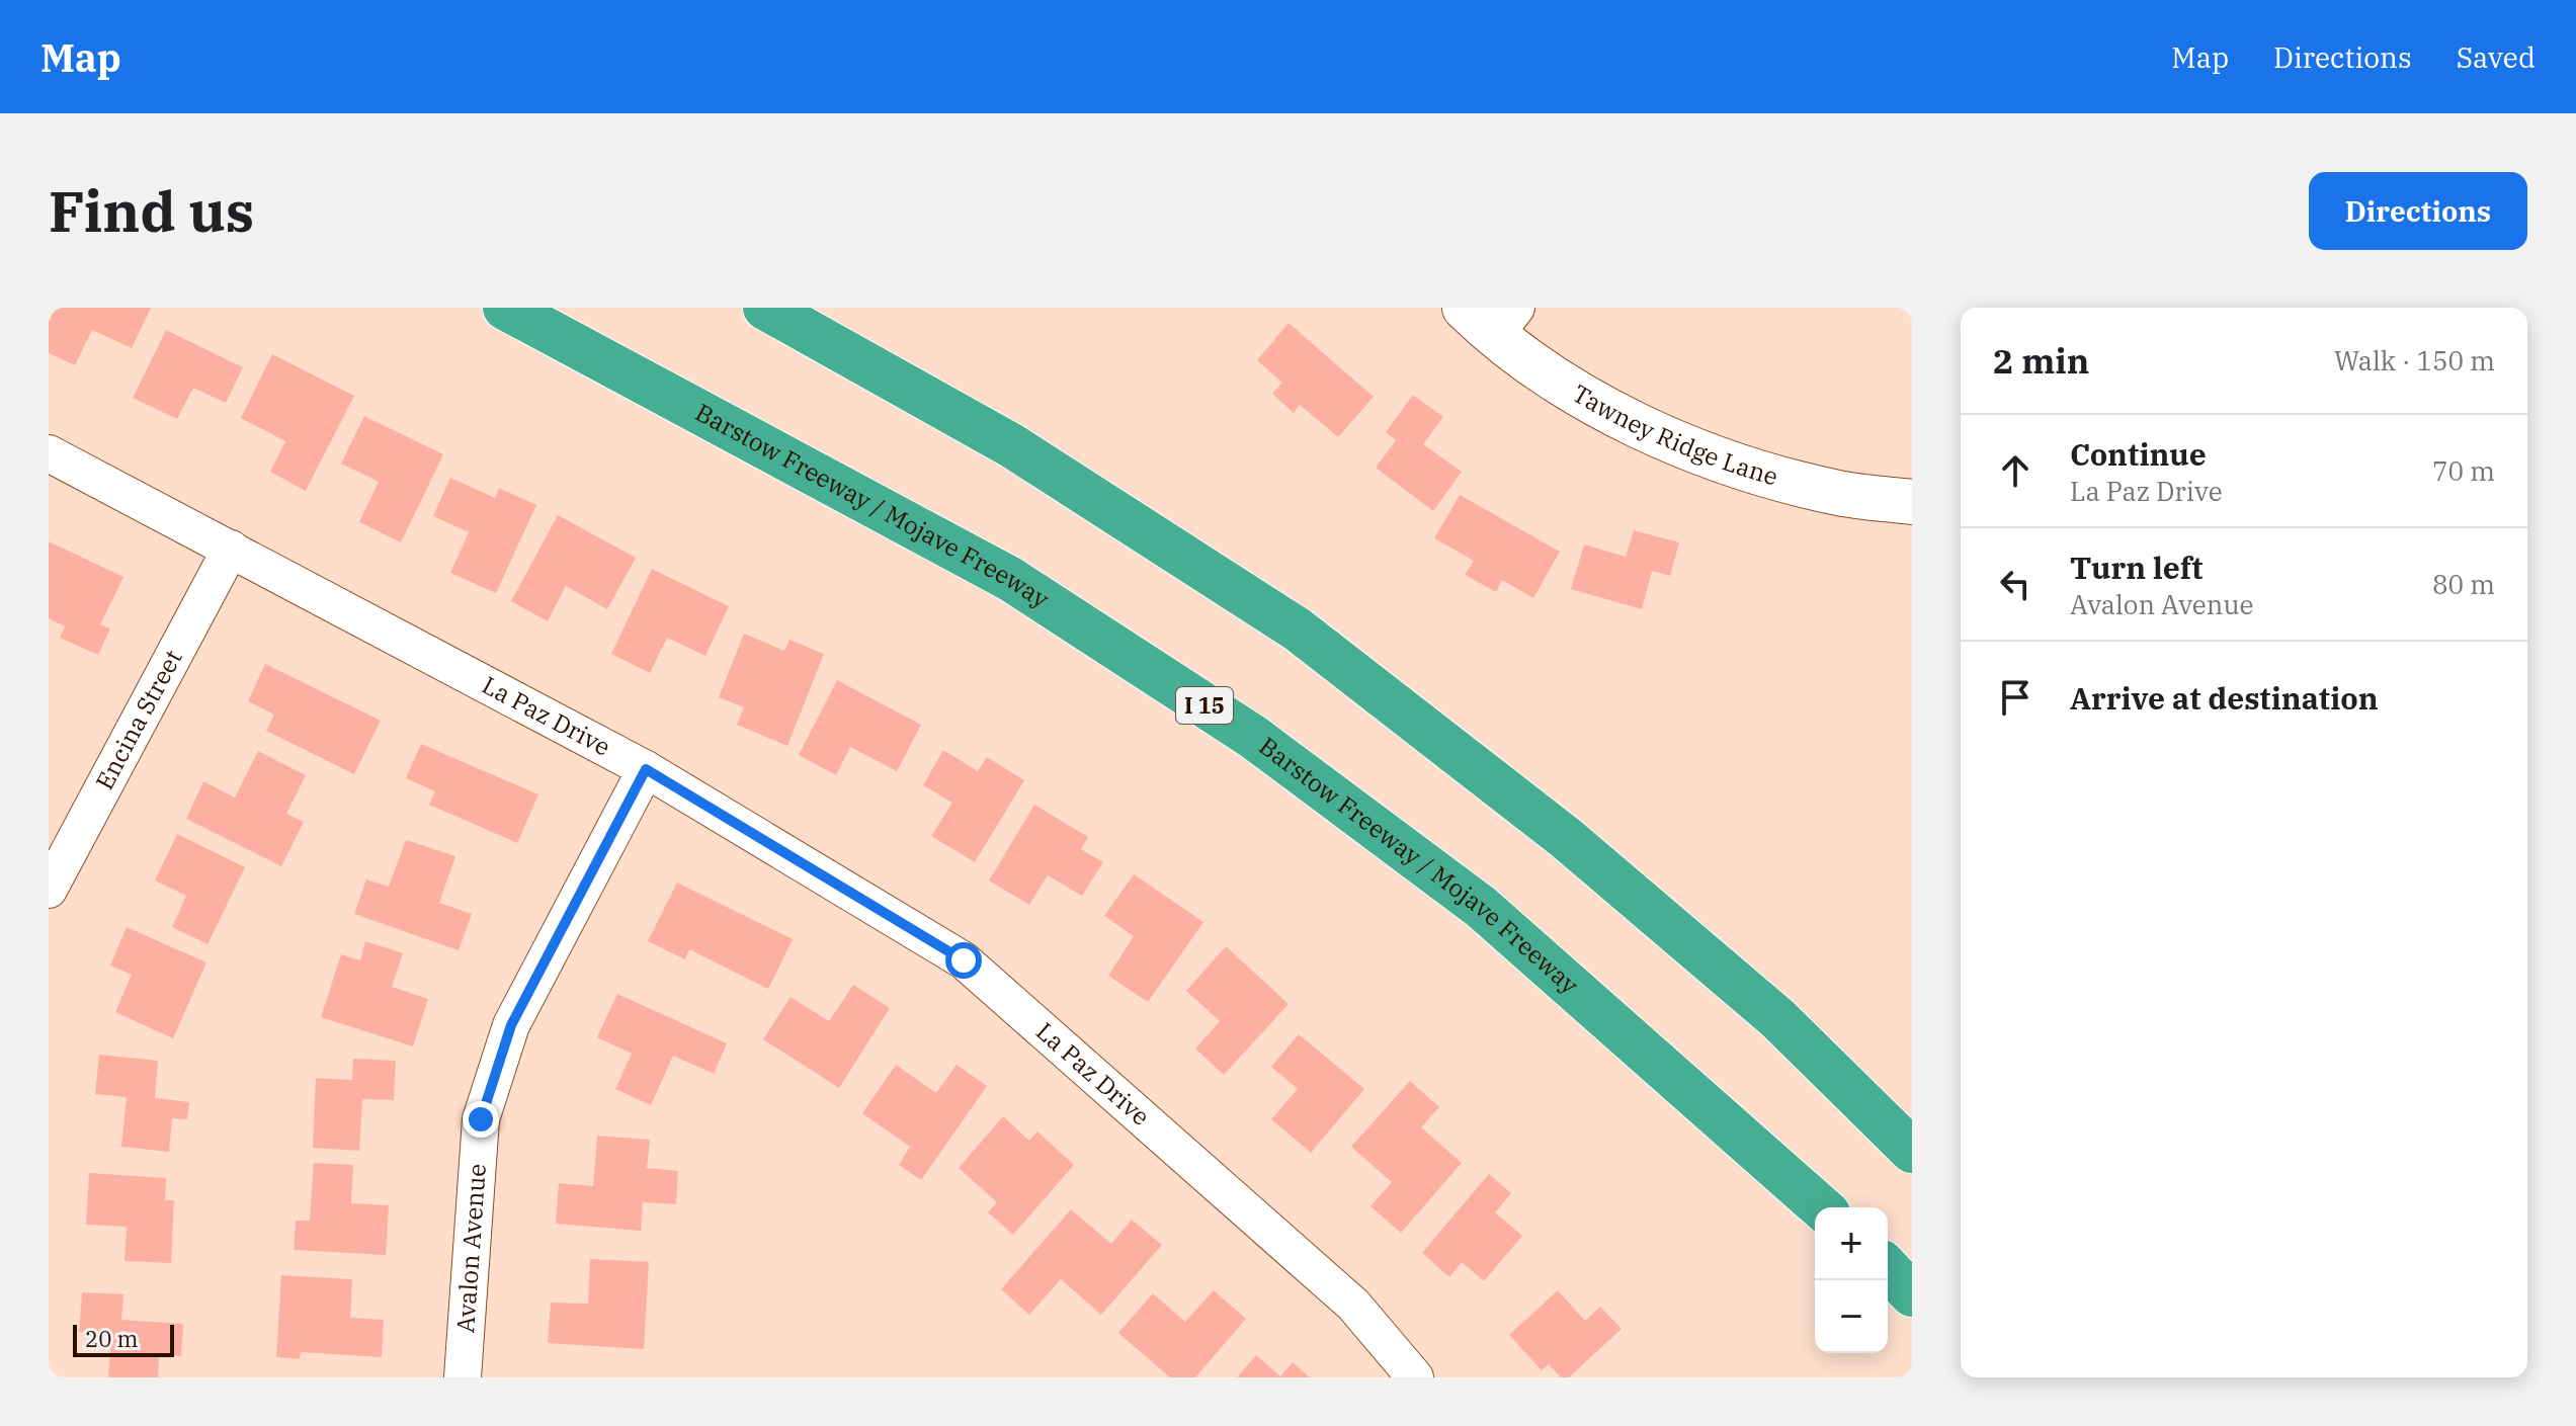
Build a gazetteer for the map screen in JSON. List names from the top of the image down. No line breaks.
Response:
{"streets":{"highway":["Barstow Freeway / Mojave Freeway","I 15"],"street":["Tawney Ridge Lane","La Paz Drive","Encina Street","Avalon Avenue"]},"crossings":[["La Paz Drive","Encina Street"],["La Paz Drive","Avalon Avenue"]],"scale_bar":"20 m","page":{"header":"Map","nav":["Map","Directions","Saved"],"buttons":"Directions","title":"Find us","heading":["2 min","Walk · 150 m"],"list":[["Continue","La Paz Drive","70 m"],["Turn left","Avalon Avenue","80 m"],"Arrive at destination"],"map_buttons":["+","−"],"scale":"20 m"}}
